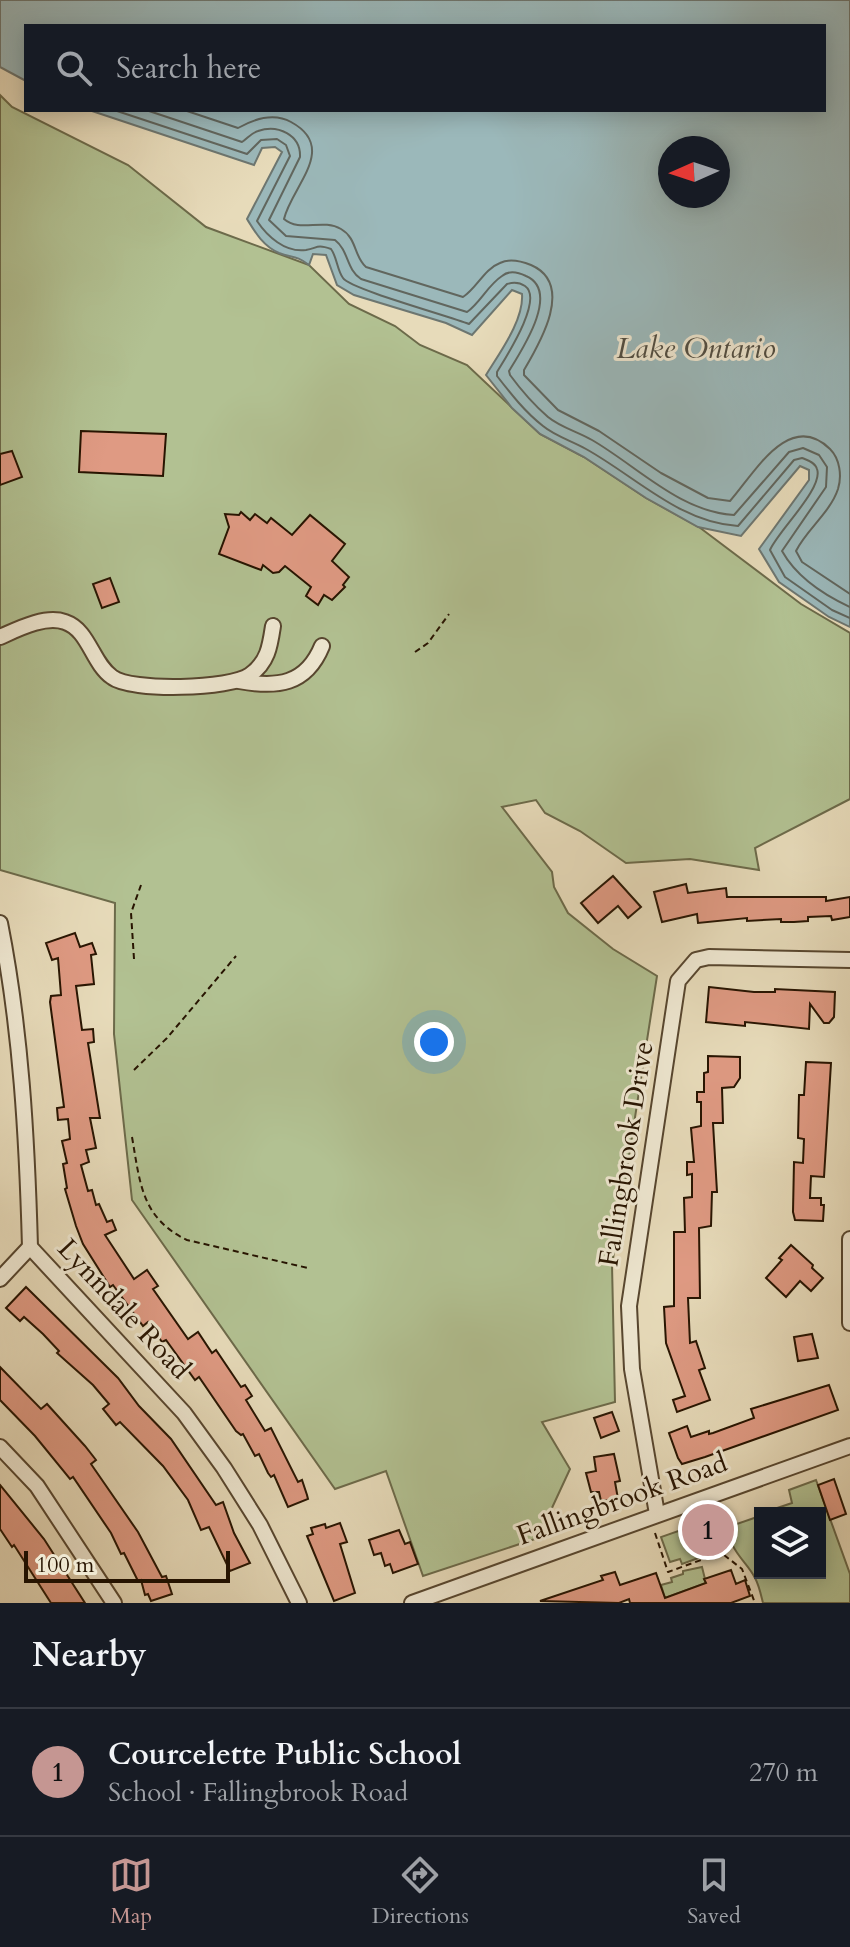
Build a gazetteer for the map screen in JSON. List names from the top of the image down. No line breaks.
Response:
{"streets":{"street":["Fallingbrook Drive","Lynndale Road","Fallingbrook Road"]},"crossings":[["Fallingbrook Drive","Fallingbrook Road"]],"water":["Lake Ontario"],"scale_bar":"100 m","north":"left","page":{"search":"Search here","pins":"1","scale":"100 m","heading":"Nearby","list":[{"mark":"1","name":"Courcelette Public School","note":"School · Fallingbrook Road","value":"270 m"}],"nav":["Map","Directions","Saved"]}}
